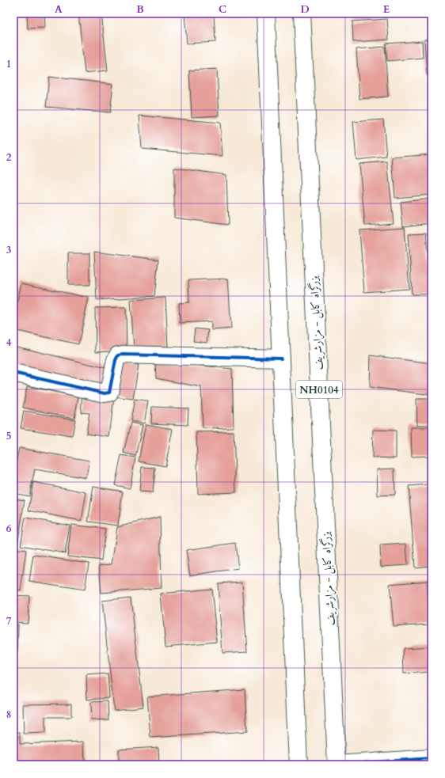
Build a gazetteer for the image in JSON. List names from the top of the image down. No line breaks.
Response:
{"streets":{"main road":["بزرگراه کابل - مزارشریف","NH0104"]},"grid":{"columns":["A","B","C","D","E"],"rows":["1","2","3","4","5","6","7","8"]}}
